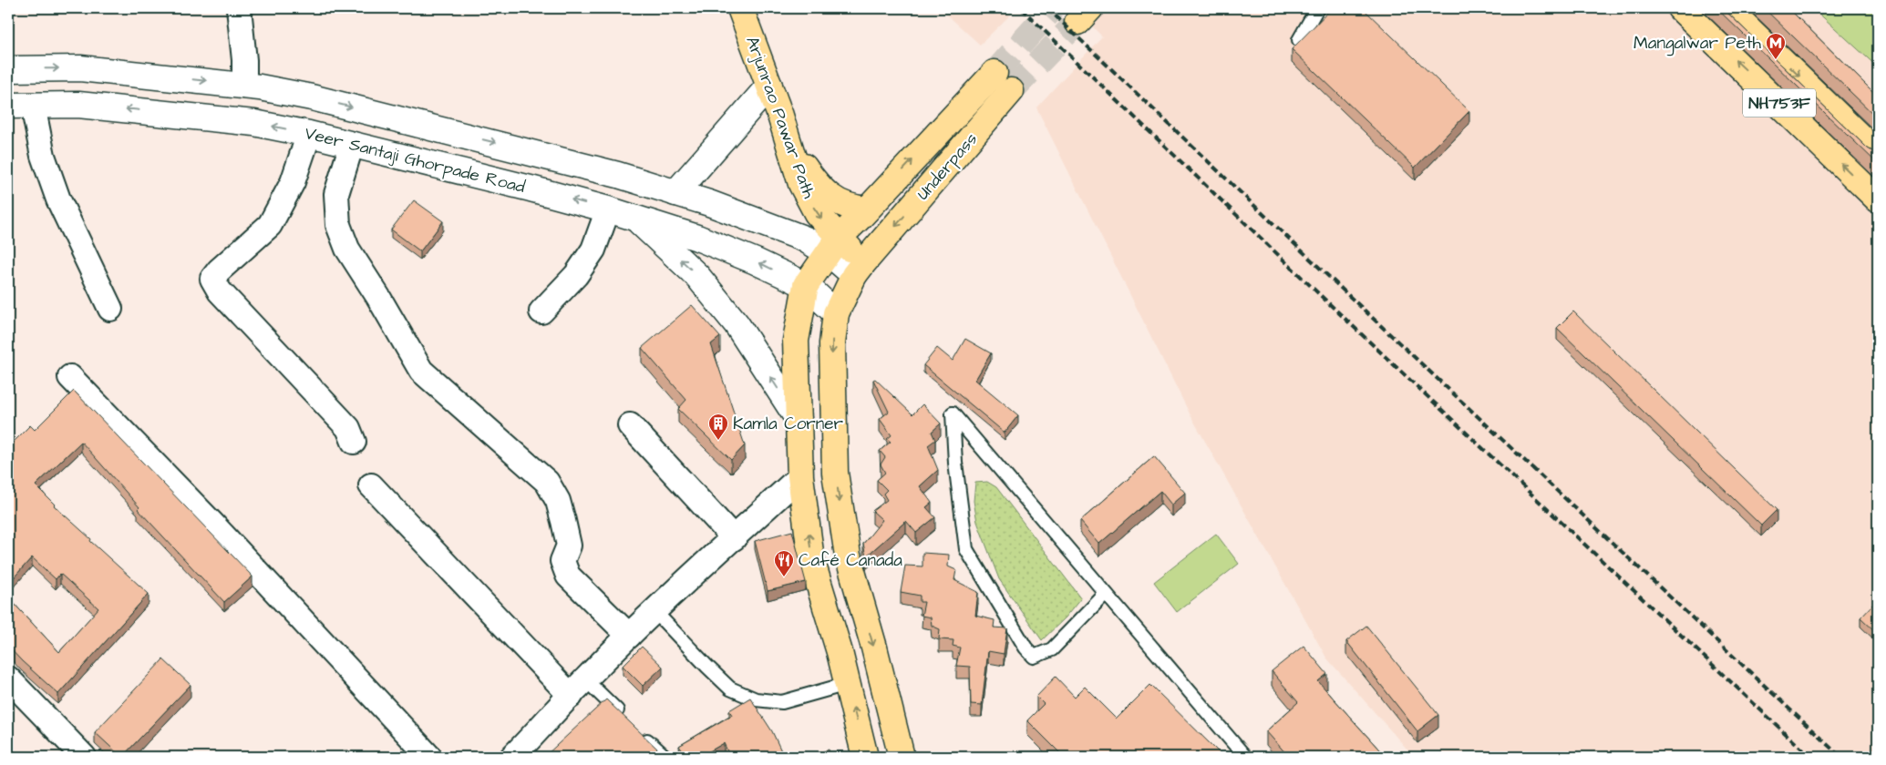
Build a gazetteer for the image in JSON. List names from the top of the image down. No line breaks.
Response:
{"streets":{"main road":["NH753F","Arjunrao Pawar Path","Veer Santaji Ghorpade Road","Underpass"]},"crossings":[["Arjunrao Pawar Path","Underpass"],["Veer Santaji Ghorpade Road","Underpass"]],"places":{"metro station":["Mangalwar Peth"],"building":["Kamla Corner"],"restaurant":["Café Canada"]}}
